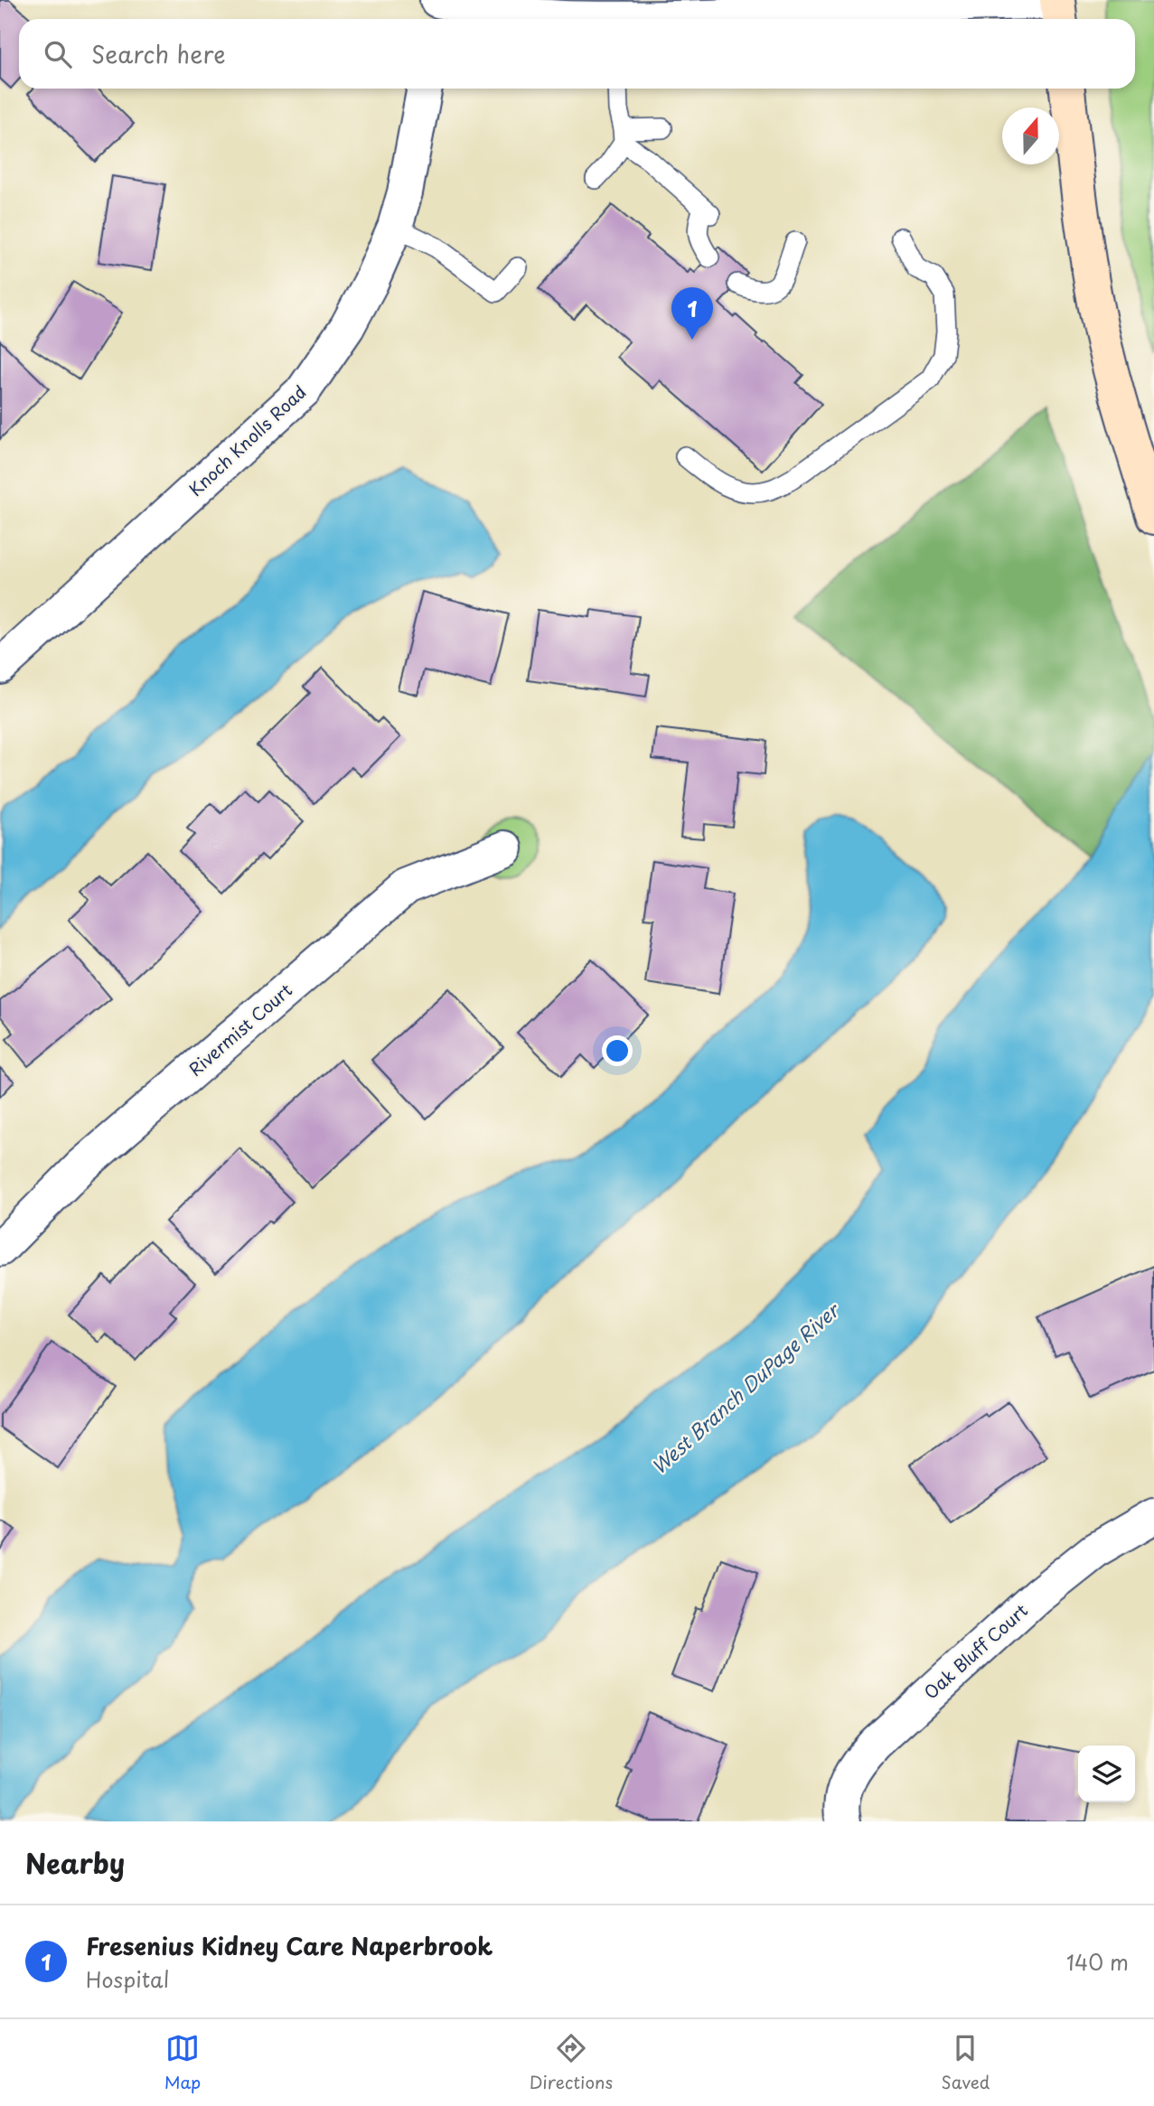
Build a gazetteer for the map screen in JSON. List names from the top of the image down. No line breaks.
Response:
{"streets":{"street":["Knoch Knolls Road","Rivermist Court","Oak Bluff Court"]},"water":["West Branch DuPage River"],"north":"top","page":{"search":"Search here","pins":"1","heading":"Nearby","list":[{"mark":"1","name":"Fresenius Kidney Care Naperbrook","note":"Hospital","value":"140 m"}],"nav":["Map","Directions","Saved"]}}
